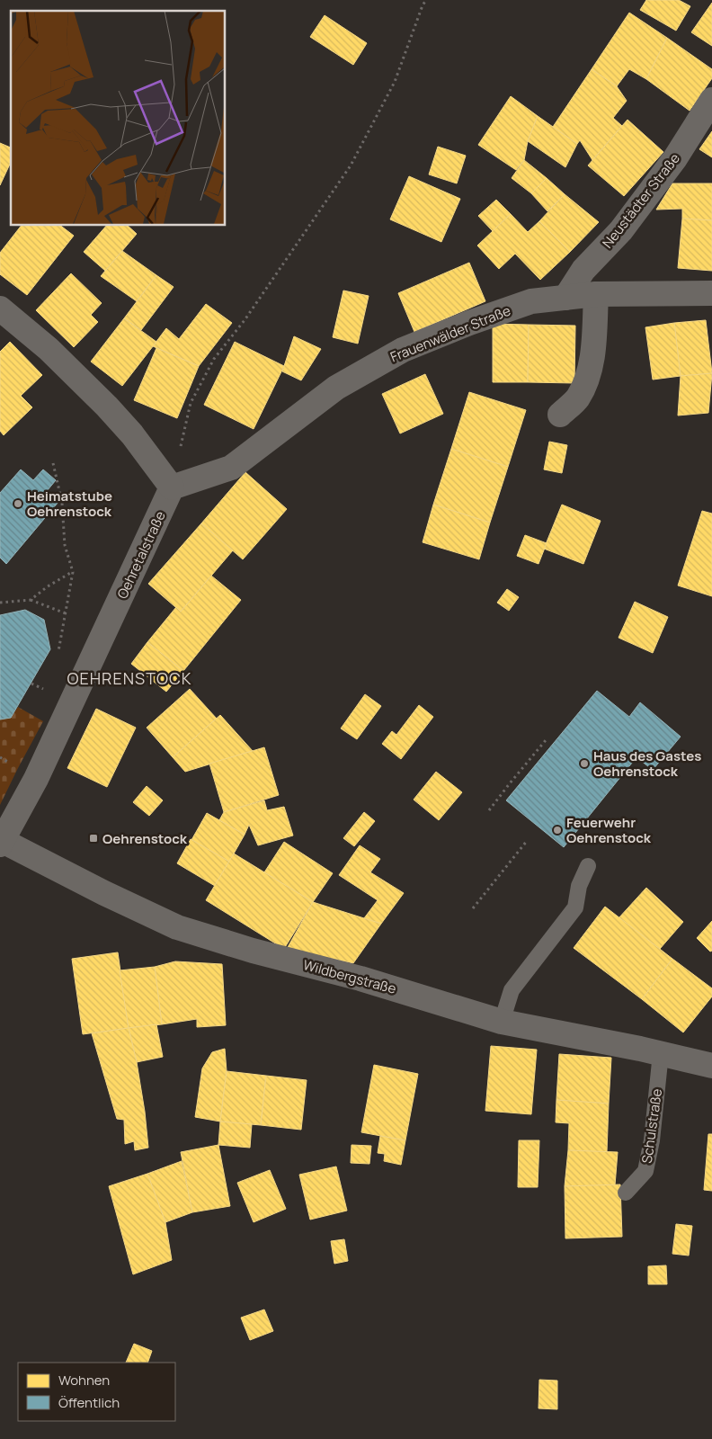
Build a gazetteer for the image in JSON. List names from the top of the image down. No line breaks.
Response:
{"streets":{"street":["Neustädter Straße","Frauenwälder Straße","Oehretalstraße","Wildbergstraße"],"lane":["Schulstraße"]},"crossings":[["Neustädter Straße","Frauenwälder Straße"],["Frauenwälder Straße","Oehretalstraße"],["Oehretalstraße","Wildbergstraße"],["Wildbergstraße","Schulstraße"]],"districts":["OEHRENSTOCK"],"places":{"other":["Heimatstube Oehrenstock","Haus des Gastes Oehrenstock","Feuerwehr Oehrenstock"],"transit":["Oehrenstock"]},"legend":["Wohnen","Öffentlich"]}
